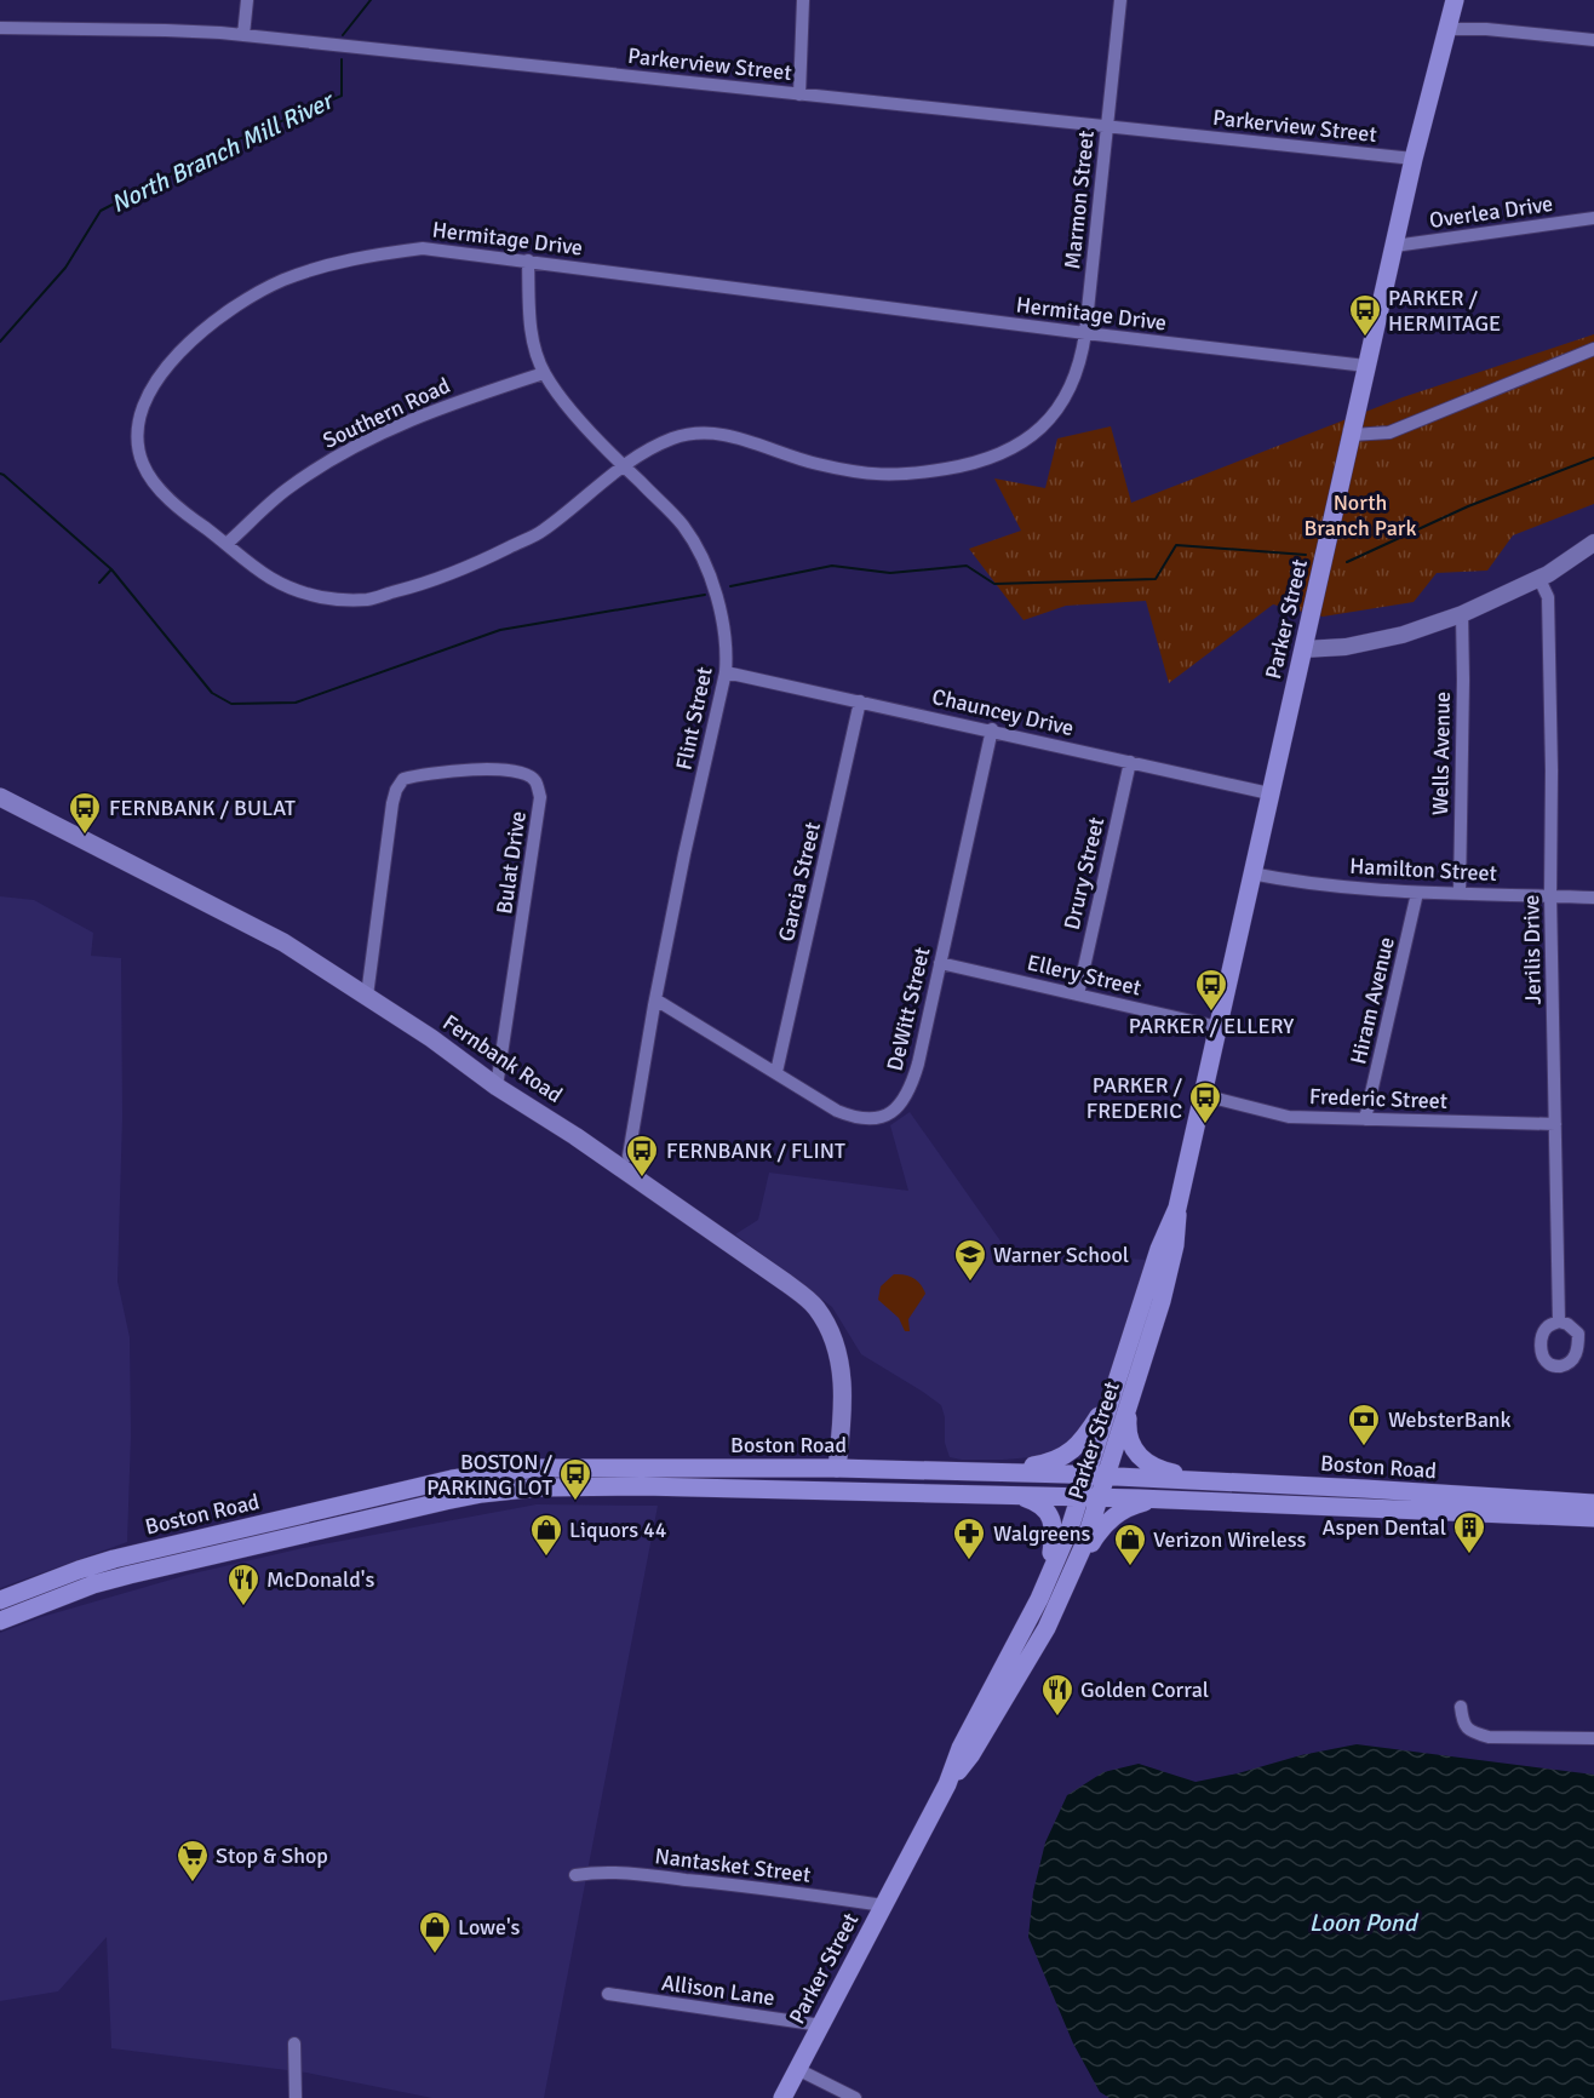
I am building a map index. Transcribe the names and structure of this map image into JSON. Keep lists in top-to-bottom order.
{
  "streets": {
    "main road": ["Parker Street", "Fernbank Road", "Boston Road"],
    "street": [
      "Parkerview Street",
      "Marmon Street",
      "Overlea Drive",
      "Hermitage Drive",
      "Southern Road",
      "Chauncey Drive",
      "Flint Street",
      "Wells Avenue",
      "Bulat Drive",
      "Hamilton Street",
      "Drury Street",
      "Garcia Street",
      "Jerilis Drive",
      "Ellery Street",
      "Hiram Avenue",
      "DeWitt Street",
      "Frederic Street",
      "Nantasket Street",
      "Allison Lane"
    ]
  },
  "crossings": [
    ["Parkerview Street", "Marmon Street"],
    ["Parkerview Street", "Parker Street"],
    ["Marmon Street", "Hermitage Drive"],
    ["Marmon Street", "Flint Street"],
    ["Overlea Drive", "Parker Street"],
    ["Hermitage Drive", "Southern Road"],
    ["Hermitage Drive", "Parker Street"],
    ["Hermitage Drive", "Flint Street"],
    ["Southern Road", "Flint Street"],
    ["Parker Street", "Chauncey Drive"],
    ["Parker Street", "Hamilton Street"],
    ["Parker Street", "Ellery Street"],
    ["Parker Street", "Frederic Street"],
    ["Parker Street", "Boston Road"],
    ["Parker Street", "Nantasket Street"],
    ["Parker Street", "Allison Lane"],
    ["Chauncey Drive", "Flint Street"],
    ["Chauncey Drive", "Drury Street"],
    ["Chauncey Drive", "Garcia Street"],
    ["Chauncey Drive", "DeWitt Street"],
    ["Flint Street", "DeWitt Street"],
    ["Wells Avenue", "Hamilton Street"],
    ["Bulat Drive", "Fernbank Road"],
    ["Hamilton Street", "Jerilis Drive"],
    ["Hamilton Street", "Hiram Avenue"],
    ["Drury Street", "Ellery Street"],
    ["Garcia Street", "DeWitt Street"],
    ["Jerilis Drive", "Frederic Street"],
    ["Ellery Street", "DeWitt Street"],
    ["Hiram Avenue", "Frederic Street"],
    ["Fernbank Road", "Boston Road"]
  ],
  "water": ["North Branch Mill River", "Loon Pond"],
  "parks": ["North Branch Park"],
  "places": {
    "bus stop": [
      "PARKER / HERMITAGE",
      "FERNBANK / BULAT",
      "PARKER / ELLERY",
      "PARKER / FREDERIC",
      "FERNBANK / FLINT",
      "BOSTON / PARKING LOT"
    ],
    "school or university": ["Warner School"],
    "bank": ["WebsterBank"],
    "building": ["Aspen Dental"],
    "shop": ["Liquors 44", "Verizon Wireless", "Lowe's"],
    "pharmacy": ["Walgreens"],
    "restaurant": ["McDonald's", "Golden Corral"],
    "supermarket": ["Stop & Shop"]
  }
}
